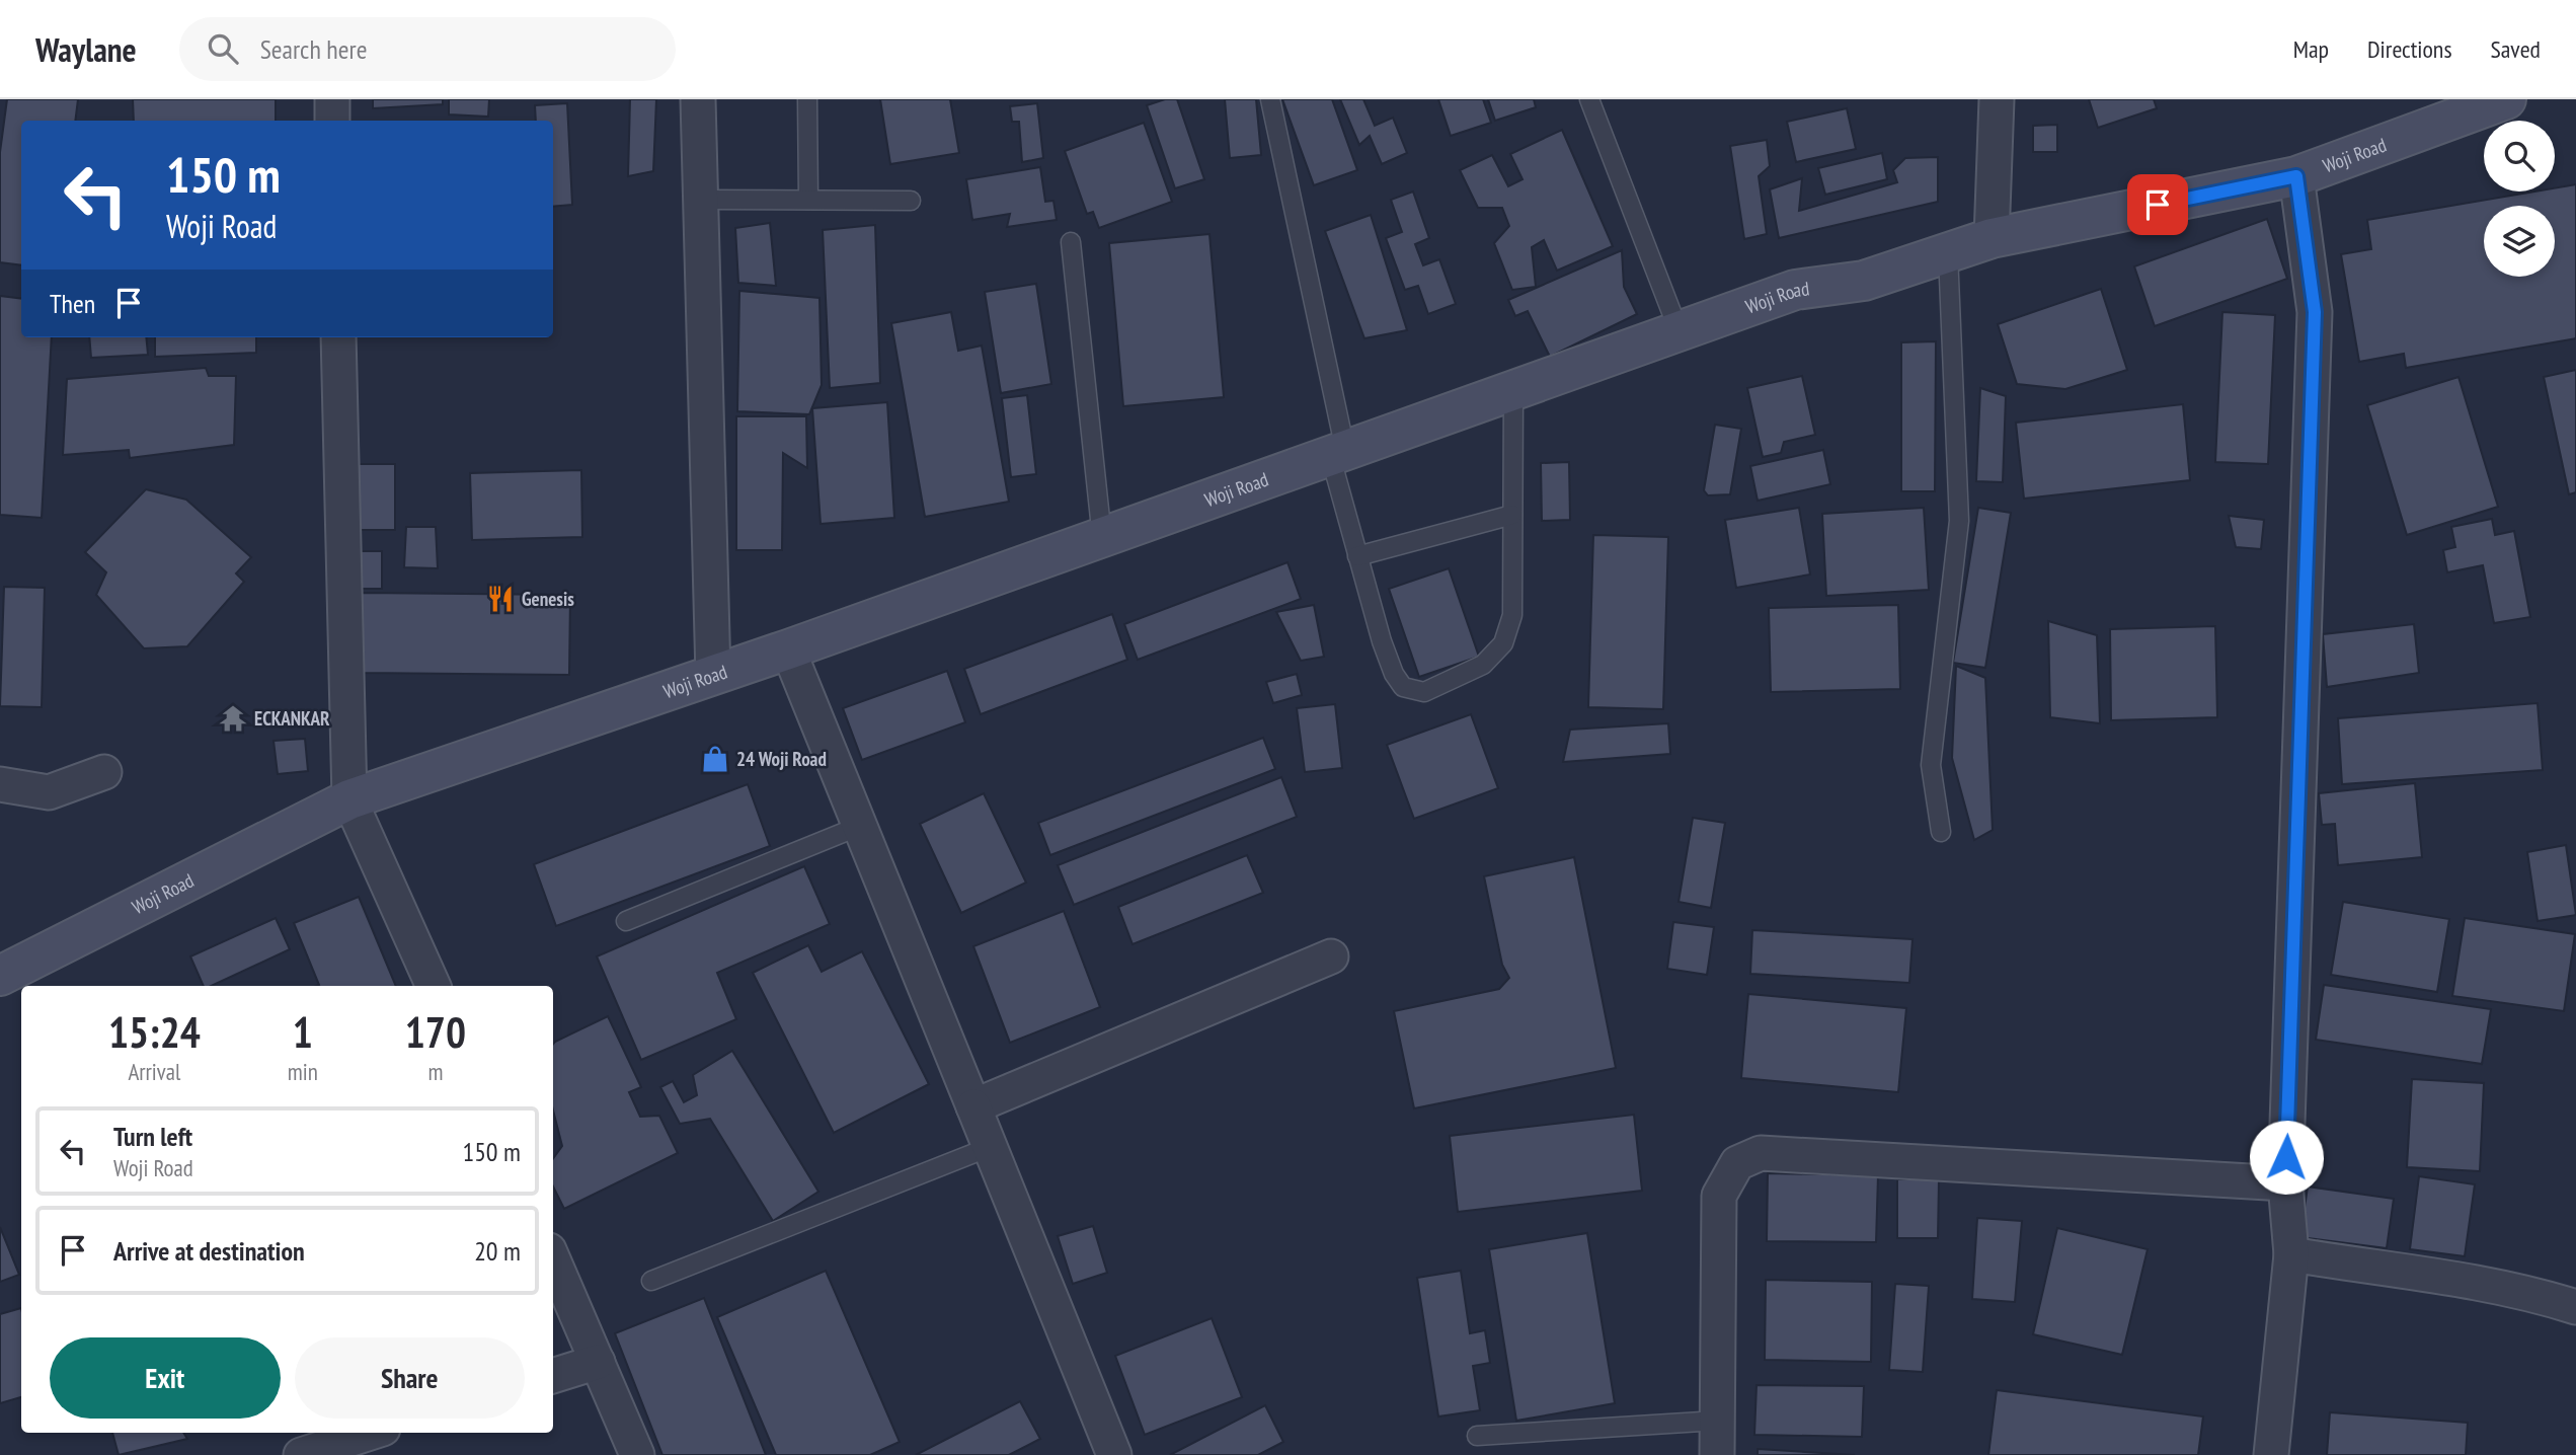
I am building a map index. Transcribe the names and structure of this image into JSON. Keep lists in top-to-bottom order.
{
  "streets": {
    "main road": ["Woji Road"]
  },
  "places": {
    "restaurant": ["Genesis"],
    "temple": ["ECKANKAR"],
    "shop": ["24 Woji Road"]
  },
  "page": {
    "header": "Waylane",
    "search": "Search here",
    "nav": ["Map", "Directions", "Saved"],
    "turn": ["150 m", "Woji Road"],
    "then": "Then",
    "eta": [
      "15:24",
      "Arrival",
      "1",
      "min",
      "170",
      "m"
    ],
    "list": [
      {
        "name": "Turn left",
        "note": "Woji Road",
        "value": "150 m"
      },
      {
        "name": "Arrive at destination",
        "value": "20 m"
      }
    ],
    "buttons": ["Exit", "Share"]
  }
}
